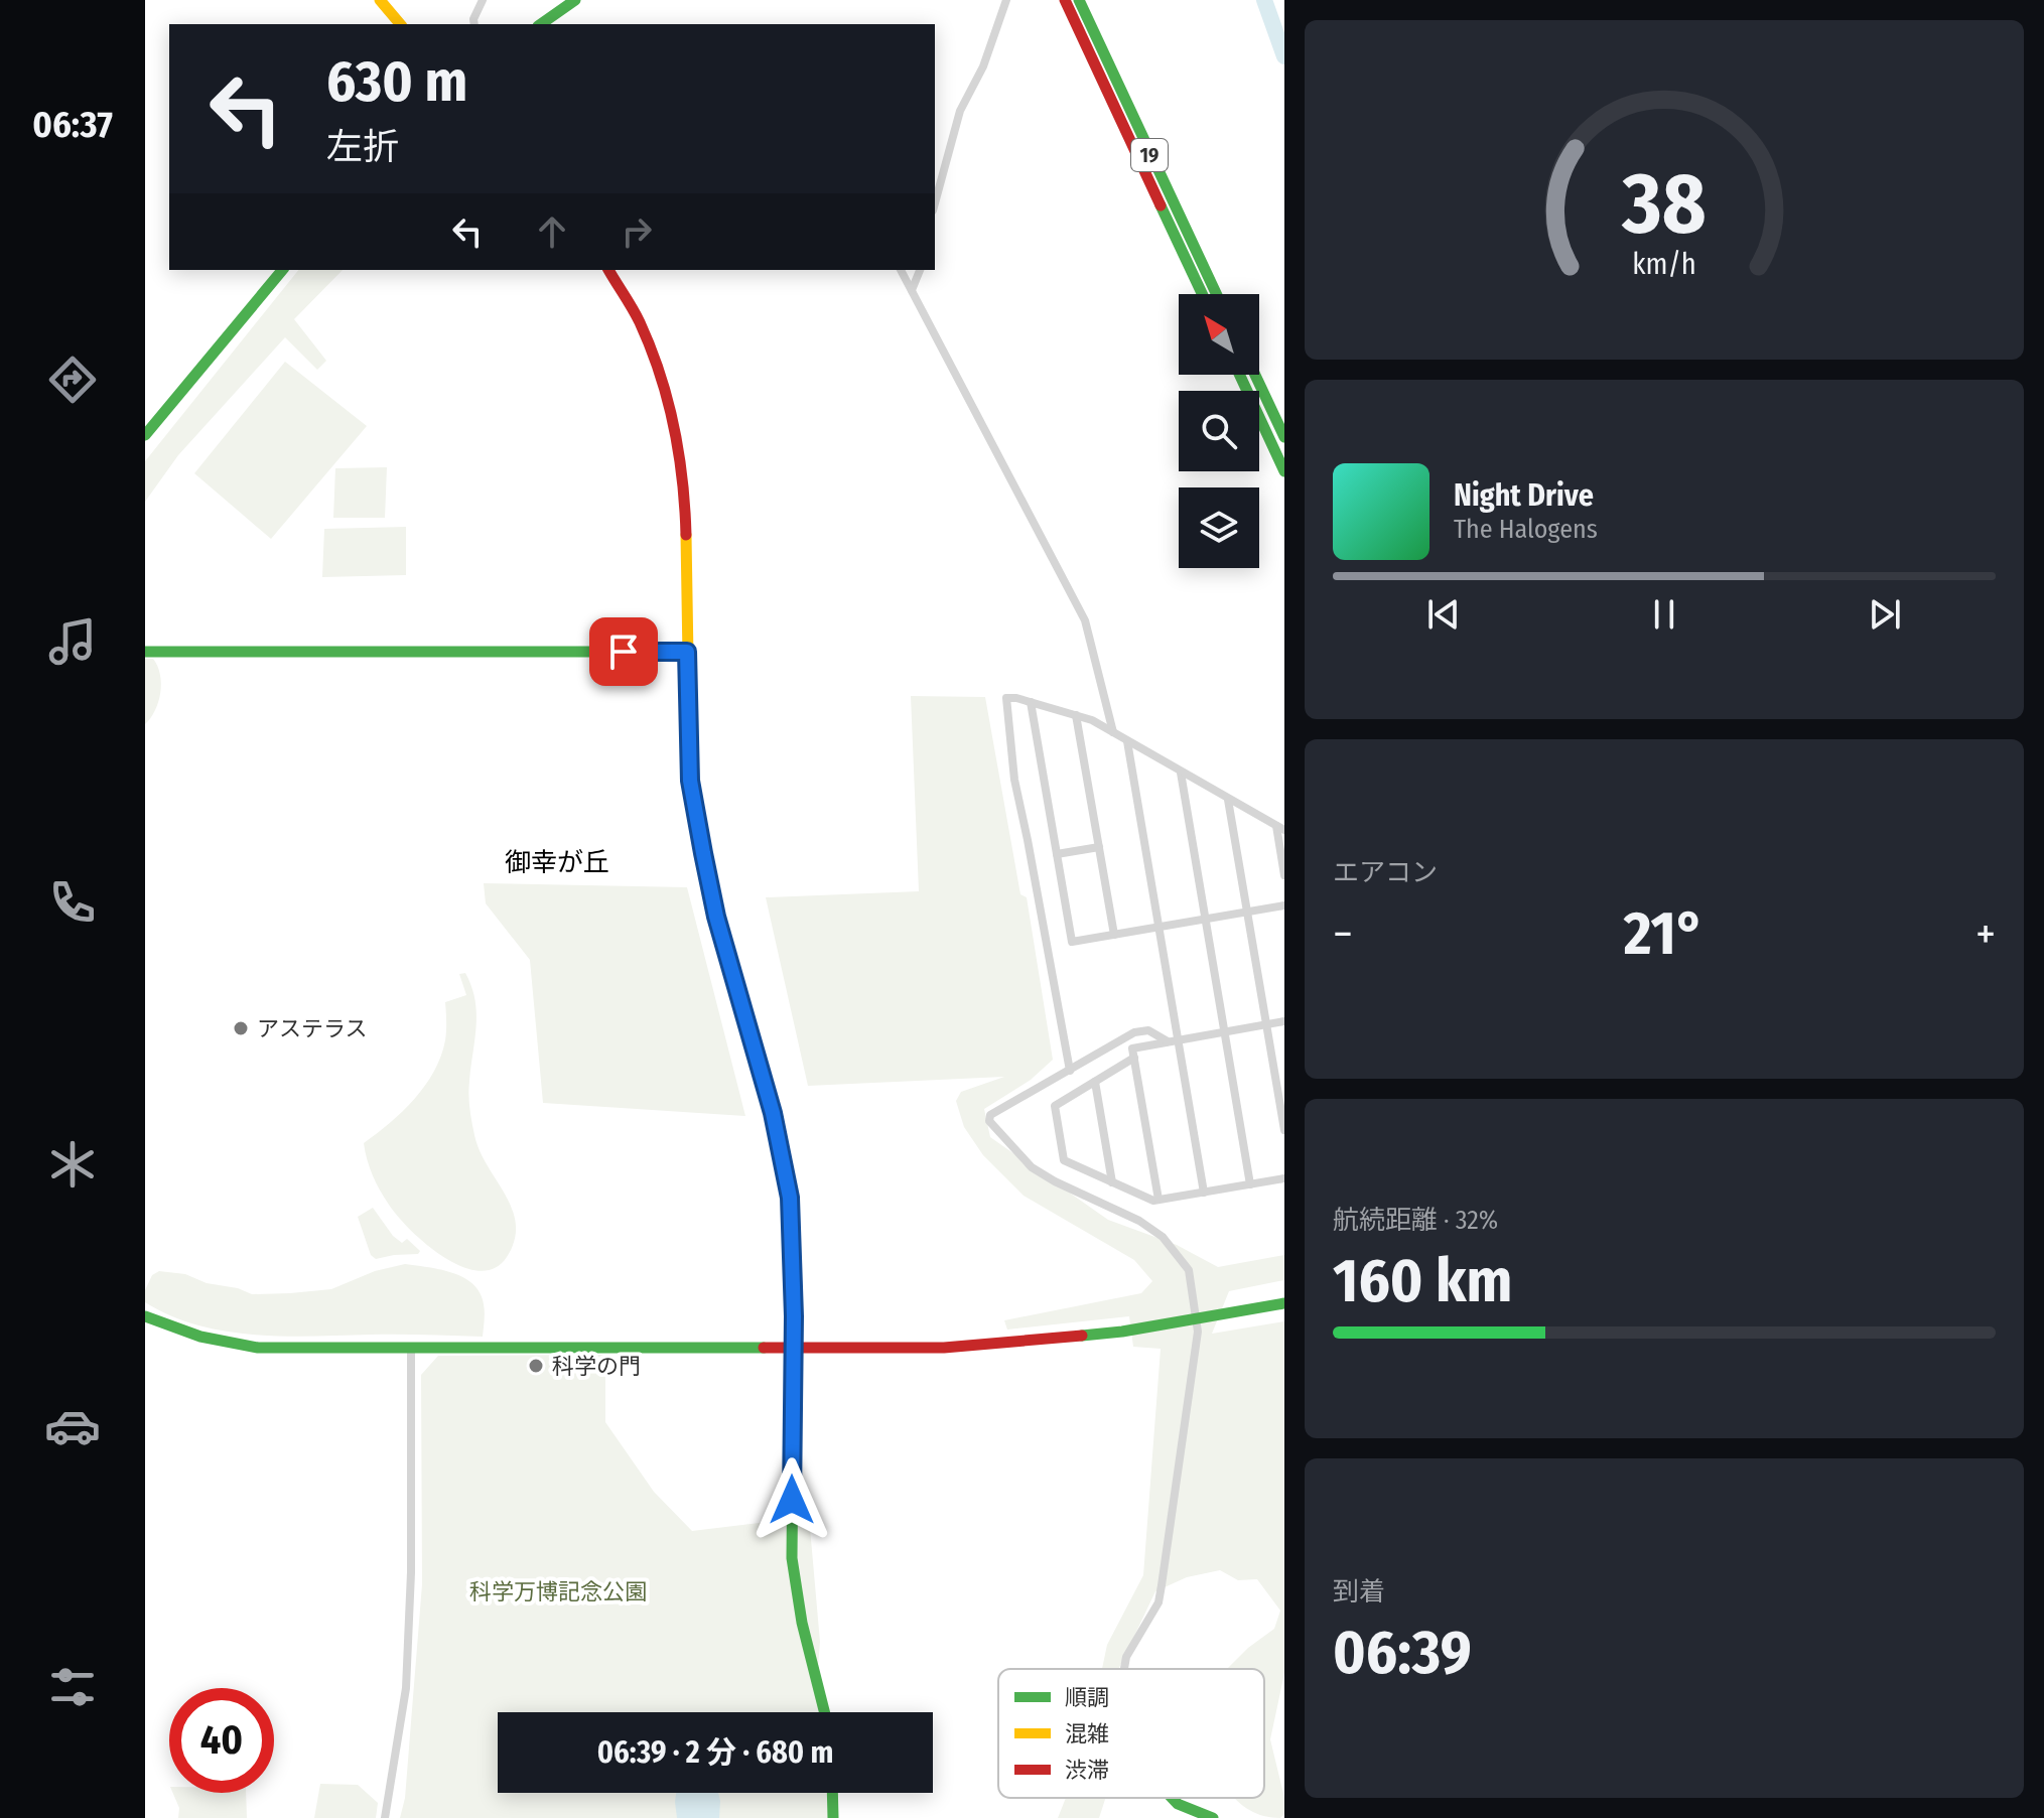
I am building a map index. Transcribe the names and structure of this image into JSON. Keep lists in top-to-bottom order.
{
  "streets": {
    "street": ["19"]
  },
  "districts": ["御幸が丘"],
  "parks": ["科学万博記念公園"],
  "places": ["アステラス", "科学の門"],
  "legend": ["順調", "混雑", "渋滞"],
  "north": "top left",
  "page": {
    "tabs": "06:37",
    "turn": ["630 m", "左折"],
    "song": ["Night Drive", "The Halogens"],
    "tile": [
      "エアコン",
      ["航続距離 · 32%", "160 km"],
      ["到着", "06:39"]
    ],
    "heat": ["−", "21°", "+"],
    "limit": "40",
    "trip": "06:39 · 2 分 · 680 m",
    "gauge": ["38", "km/h"]
  }
}
